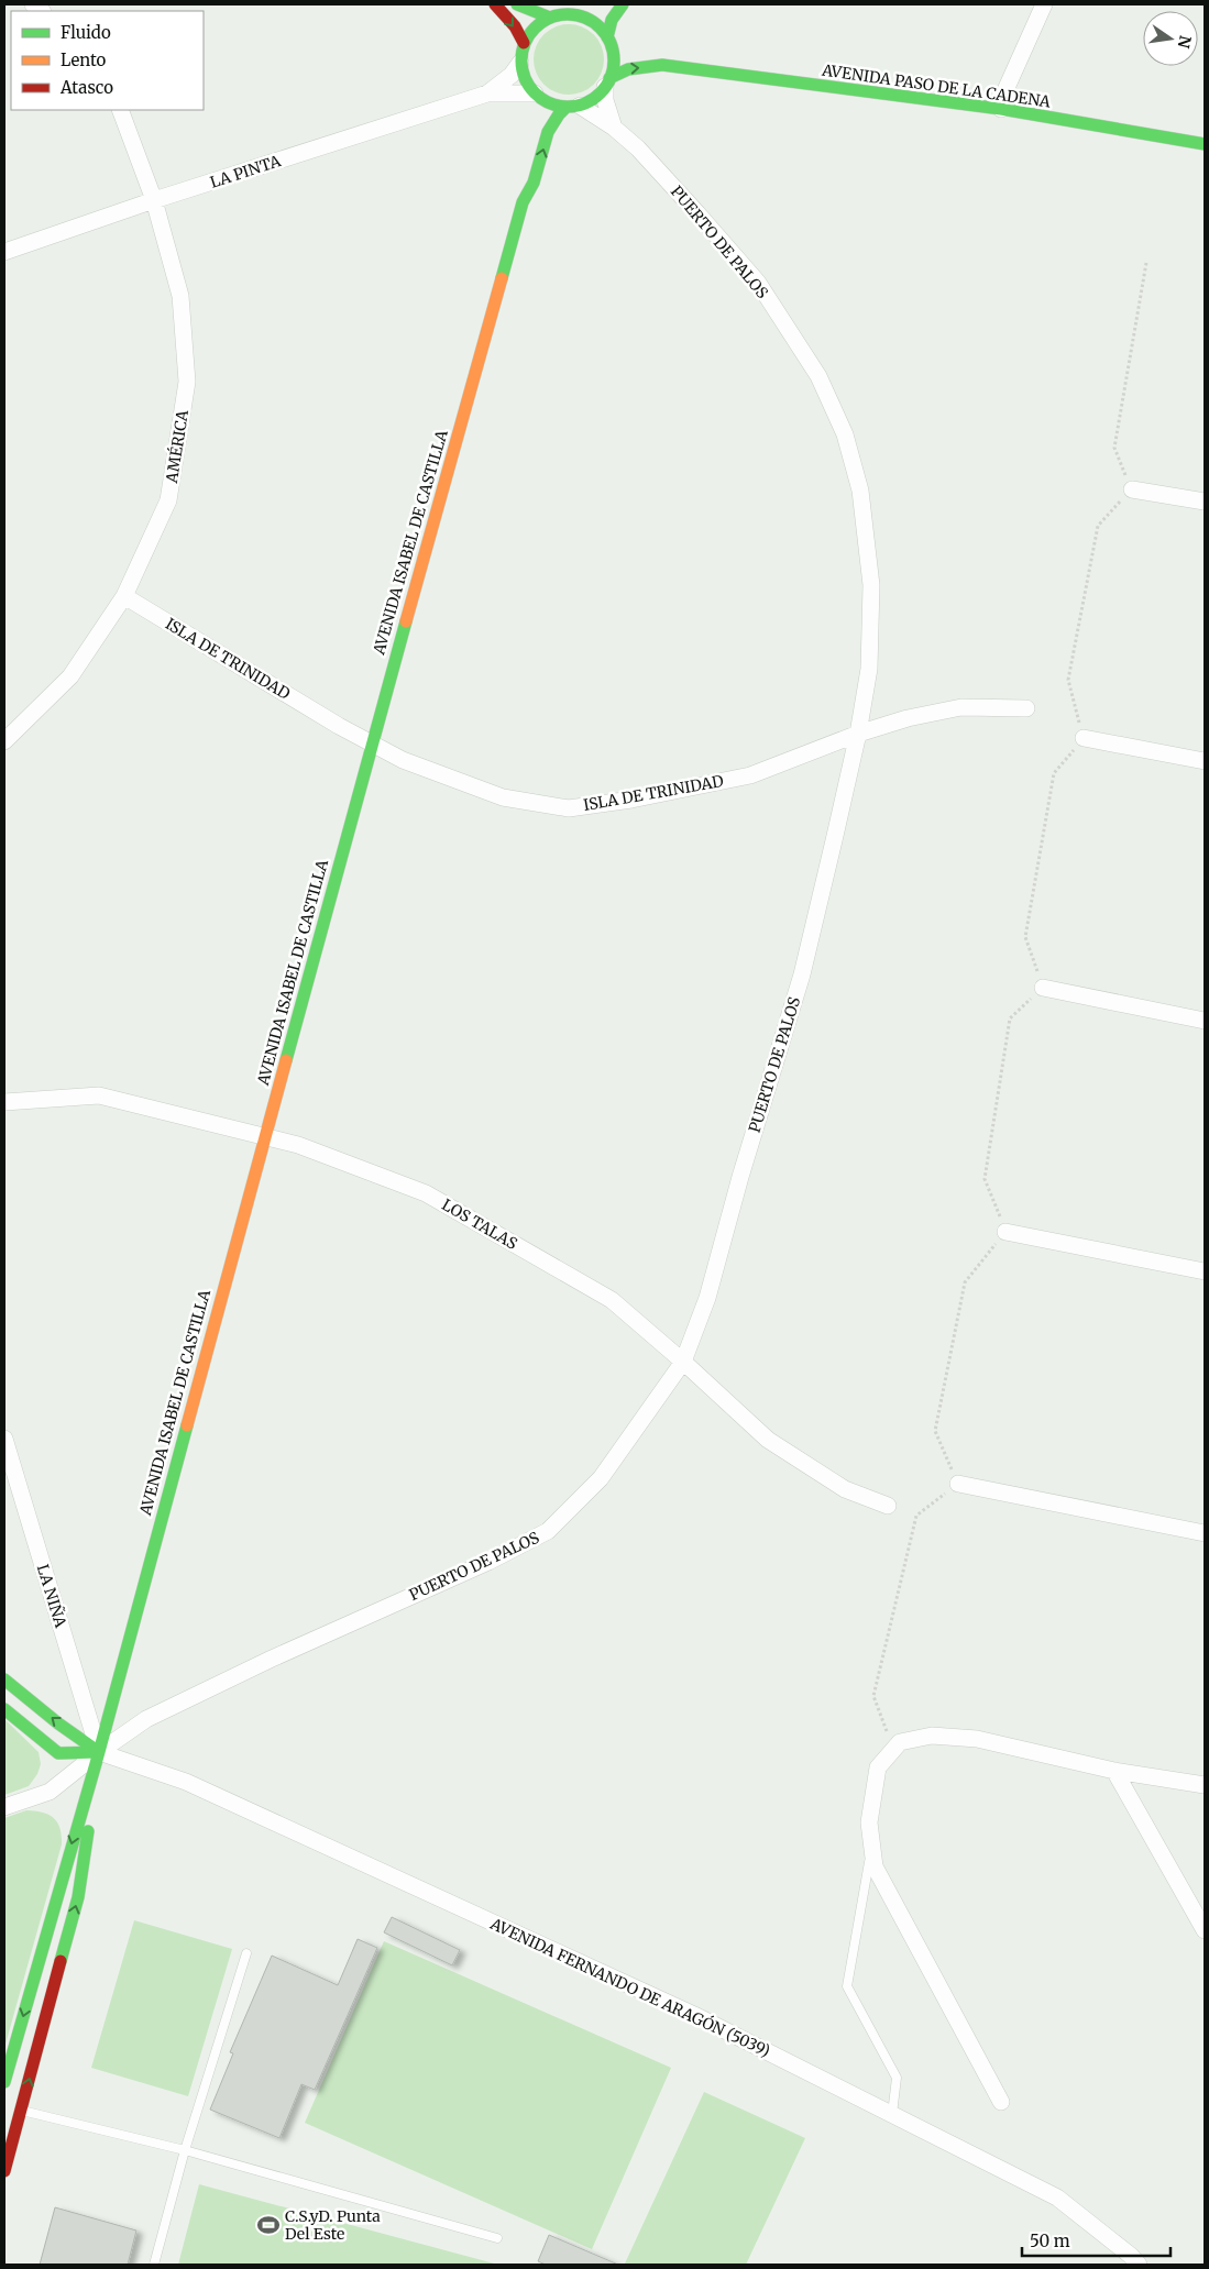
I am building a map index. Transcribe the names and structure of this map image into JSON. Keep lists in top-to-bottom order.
{
  "streets": {
    "street": [
      "AVENIDA PASO DE LA CADENA",
      "LA PINTA",
      "PUERTO DE PALOS",
      "AMÉRICA",
      "AVENIDA ISABEL DE CASTILLA",
      "ISLA DE TRINIDAD",
      "LOS TALAS",
      "LA NIÑA",
      "AVENIDA FERNANDO DE ARAGÓN (5039)"
    ]
  },
  "crossings": [
    ["AVENIDA PASO DE LA CADENA", "LA PINTA"],
    ["AVENIDA PASO DE LA CADENA", "PUERTO DE PALOS"],
    ["LA PINTA", "PUERTO DE PALOS"],
    ["LA PINTA", "AMÉRICA"],
    ["PUERTO DE PALOS", "AVENIDA ISABEL DE CASTILLA"],
    ["PUERTO DE PALOS", "ISLA DE TRINIDAD"],
    ["PUERTO DE PALOS", "LOS TALAS"],
    ["PUERTO DE PALOS", "LA NIÑA"],
    ["PUERTO DE PALOS", "AVENIDA FERNANDO DE ARAGÓN (5039)"],
    ["AMÉRICA", "ISLA DE TRINIDAD"],
    ["AVENIDA ISABEL DE CASTILLA", "ISLA DE TRINIDAD"],
    ["AVENIDA ISABEL DE CASTILLA", "LOS TALAS"],
    ["AVENIDA ISABEL DE CASTILLA", "LA NIÑA"],
    ["AVENIDA ISABEL DE CASTILLA", "AVENIDA FERNANDO DE ARAGÓN (5039)"],
    ["LA NIÑA", "AVENIDA FERNANDO DE ARAGÓN (5039)"]
  ],
  "places": {
    "sports": ["C.S.yD. Punta Del Este"]
  },
  "legend": ["Fluido", "Lento", "Atasco"],
  "scale_bar": "50 m",
  "north": "right"
}
